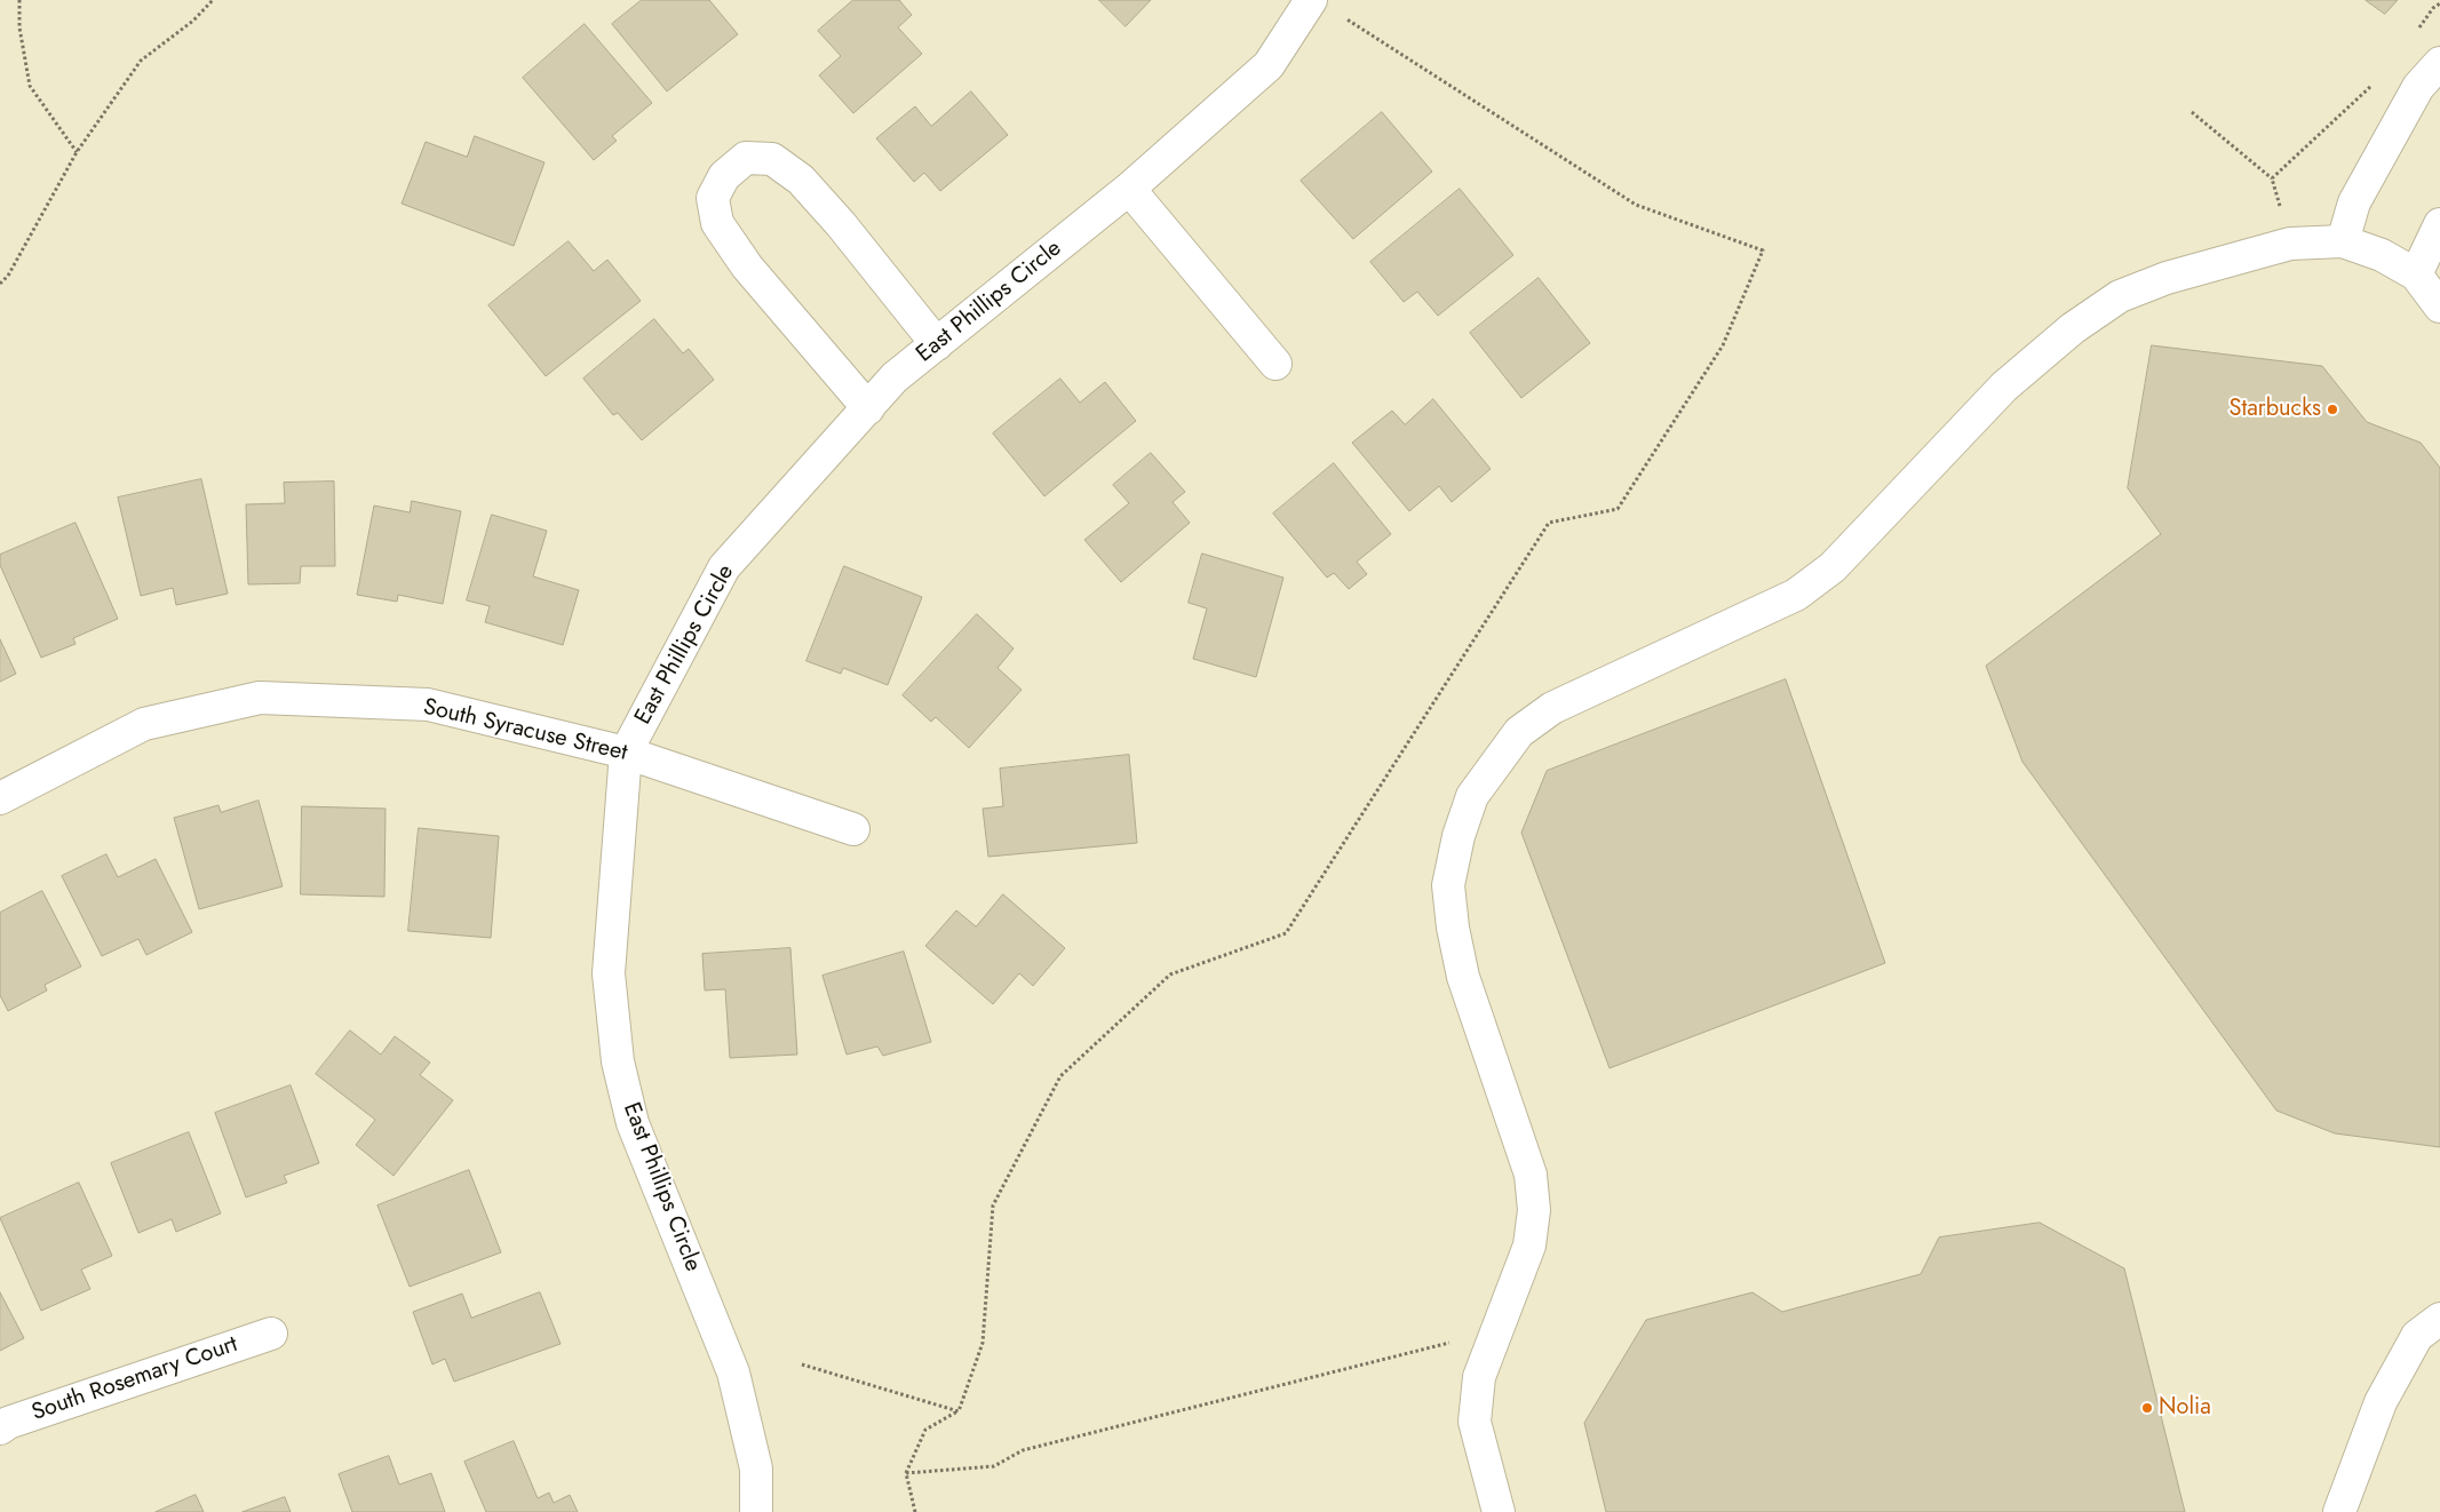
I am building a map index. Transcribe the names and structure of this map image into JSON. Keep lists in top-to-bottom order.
{
  "streets": {
    "street": ["East Phillips Circle", "South Syracuse Street", "South Rosemary Court"]
  },
  "crossings": [
    ["East Phillips Circle", "South Syracuse Street"]
  ],
  "places": ["Starbucks", "Nolia"]
}
